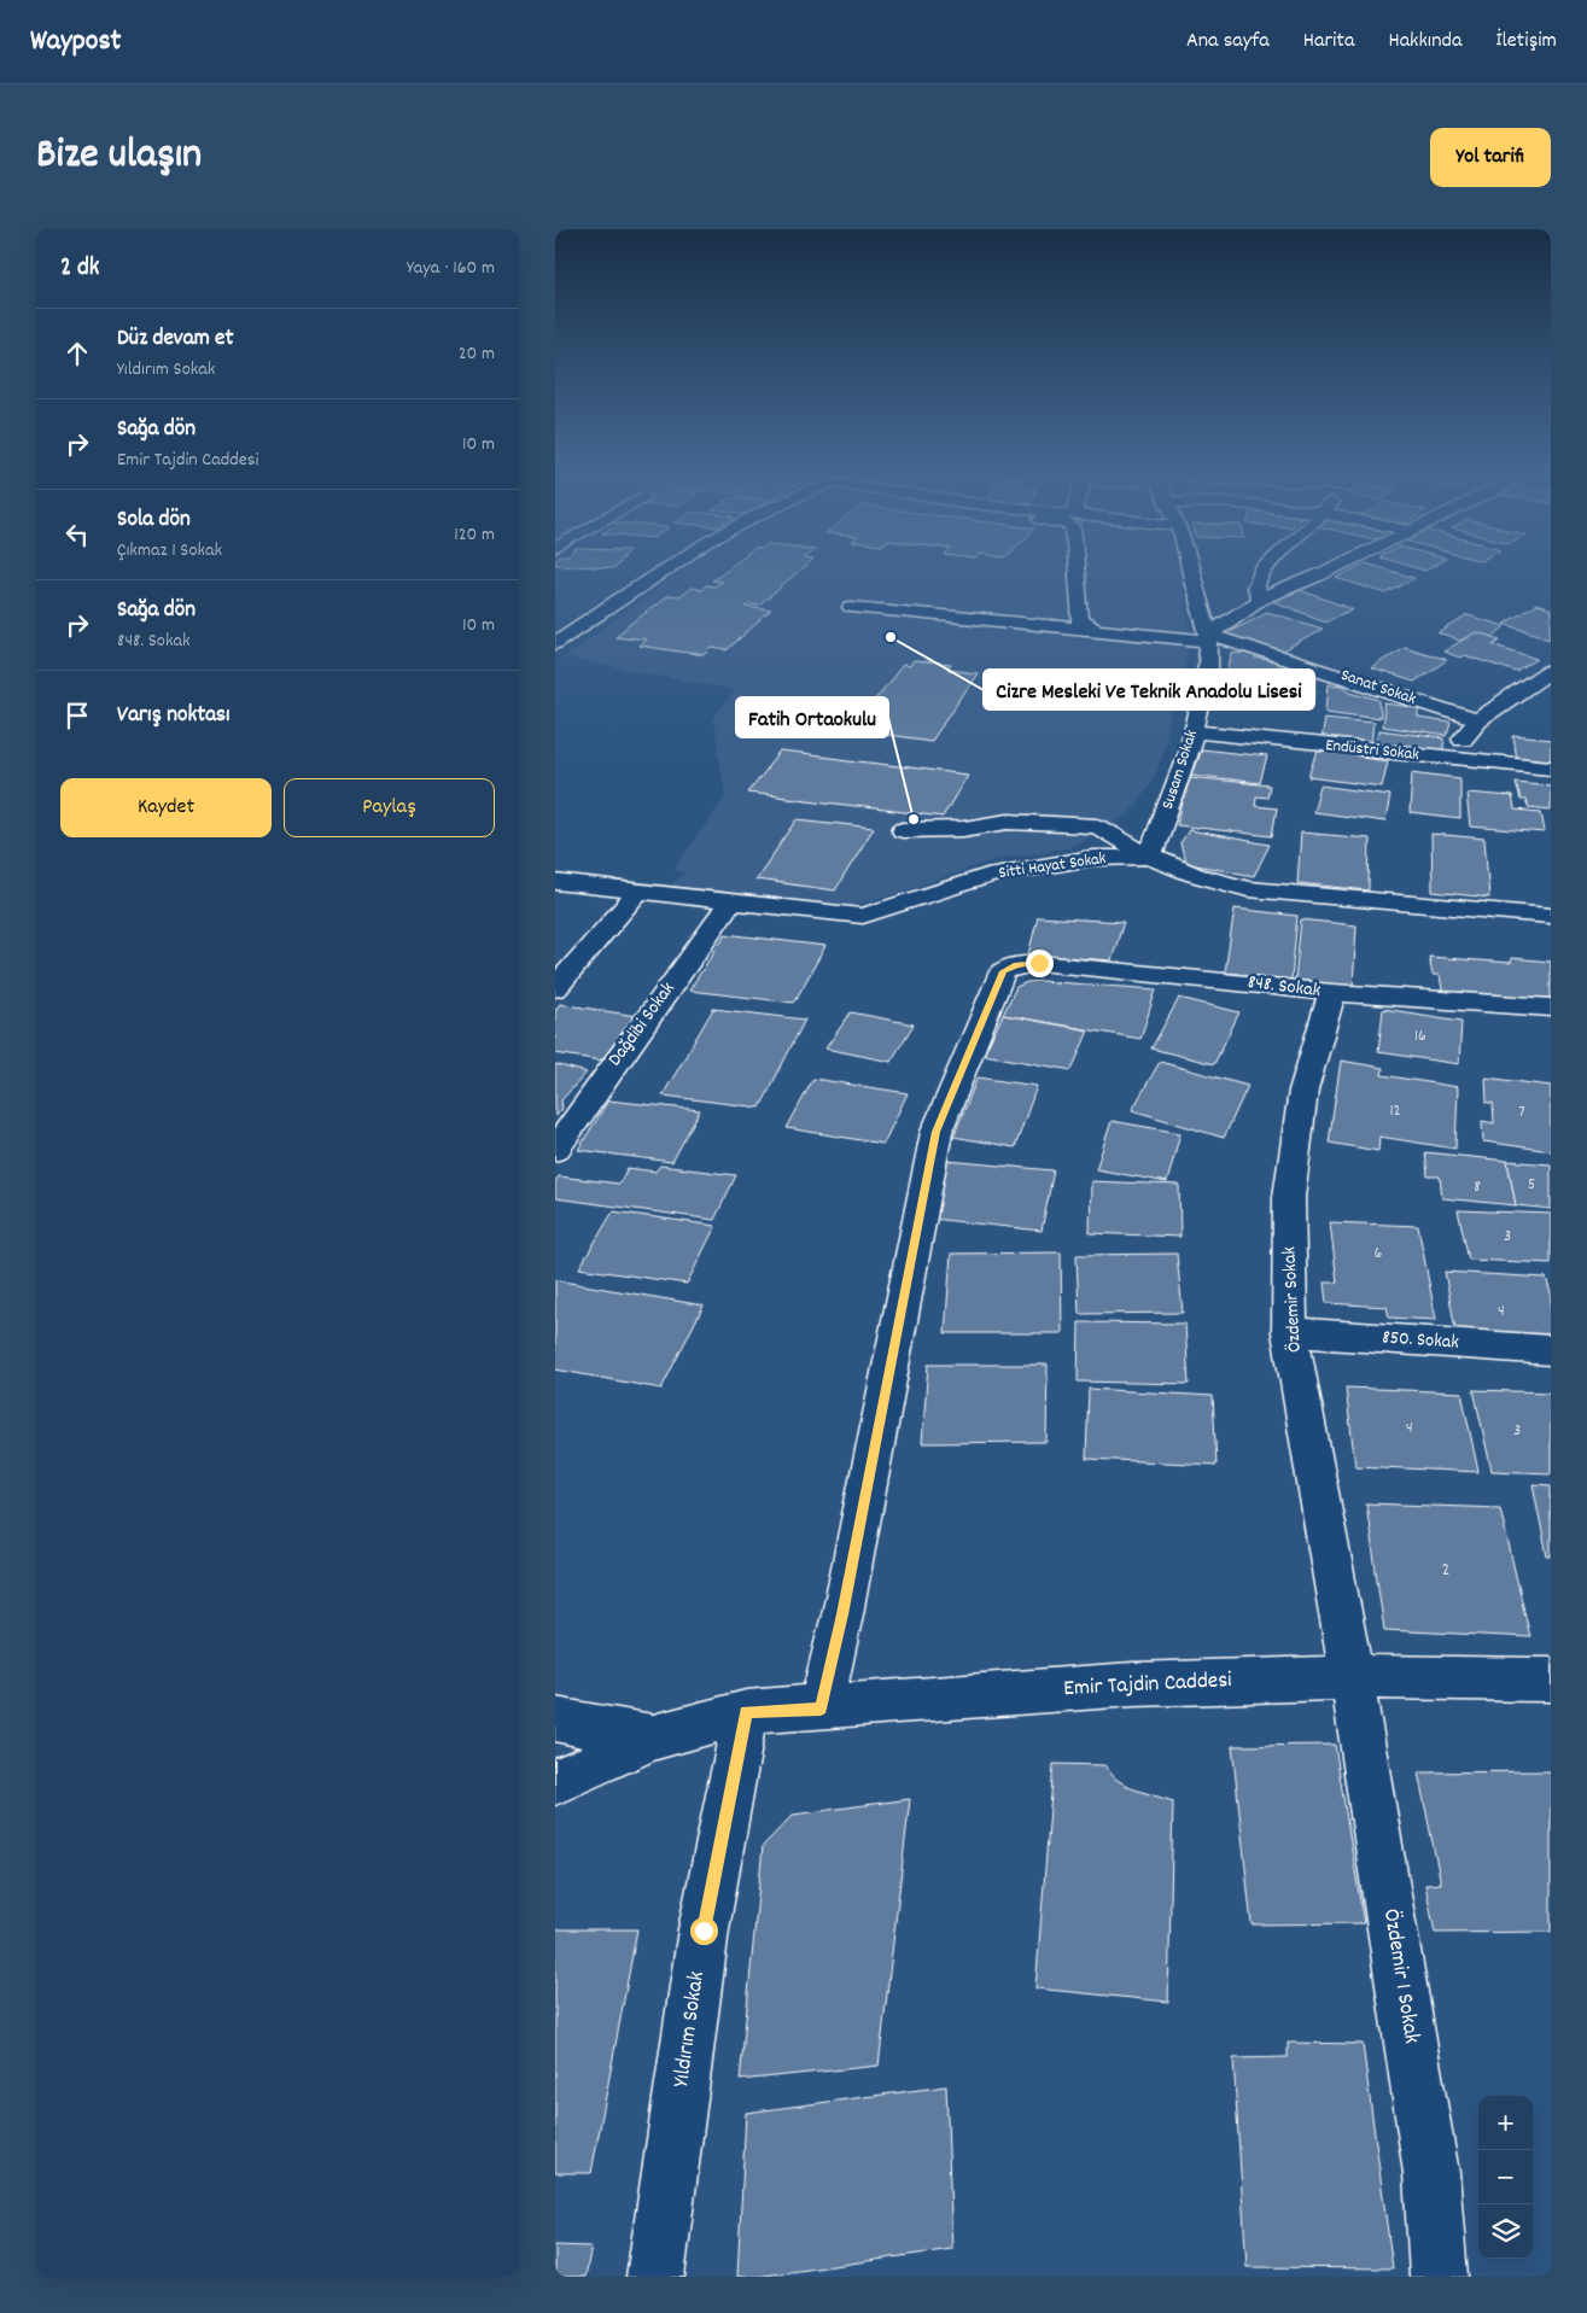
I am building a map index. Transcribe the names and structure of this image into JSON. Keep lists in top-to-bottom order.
{
  "streets": {
    "street": [
      "Sanat Sokak",
      "Endüstri Sokak",
      "Susam Sokak",
      "Sitti Hayat Sokak",
      "848. Sokak",
      "Dağdibi Sokak",
      "Özdemir Sokak",
      "850. Sokak",
      "Emir Tajdin Caddesi",
      "Özdemir 1 Sokak",
      "Yıldırım Sokak"
    ]
  },
  "crossings": [
    ["Sanat Sokak", "Susam Sokak"],
    ["Endüstri Sokak", "Susam Sokak"],
    ["Susam Sokak", "Sitti Hayat Sokak"],
    ["Sitti Hayat Sokak", "Dağdibi Sokak"],
    ["848. Sokak", "Özdemir Sokak"],
    ["848. Sokak", "Emir Tajdin Caddesi"],
    ["Özdemir Sokak", "850. Sokak"],
    ["Özdemir Sokak", "Emir Tajdin Caddesi"],
    ["Özdemir Sokak", "Özdemir 1 Sokak"],
    ["Emir Tajdin Caddesi", "Özdemir 1 Sokak"],
    ["Emir Tajdin Caddesi", "Yıldırım Sokak"]
  ],
  "places": ["Cizre Mesleki Ve Teknik Anadolu Lisesi", "Fatih Ortaokulu"],
  "house_numbers": [
    "16",
    "12",
    "7",
    "5",
    "8",
    "3",
    "6",
    "4",
    "4",
    "3",
    "2"
  ],
  "page": {
    "header": "Waypost",
    "nav": [
      "Ana sayfa",
      "Harita",
      "Hakkında",
      "İletişim"
    ],
    "title": "Bize ulaşın",
    "buttons": [
      "Yol tarifi",
      ["Kaydet", "Paylaş"]
    ],
    "heading": ["2 dk", "Yaya · 160 m"],
    "list": [
      ["Düz devam et", "Yıldırım Sokak", "20 m"],
      ["Sağa dön", "Emir Tajdin Caddesi", "10 m"],
      ["Sola dön", "Çıkmaz 1 Sokak", "120 m"],
      ["Sağa dön", "848. Sokak", "10 m"],
      "Varış noktası"
    ],
    "map_buttons": ["+", "−"]
  }
}
